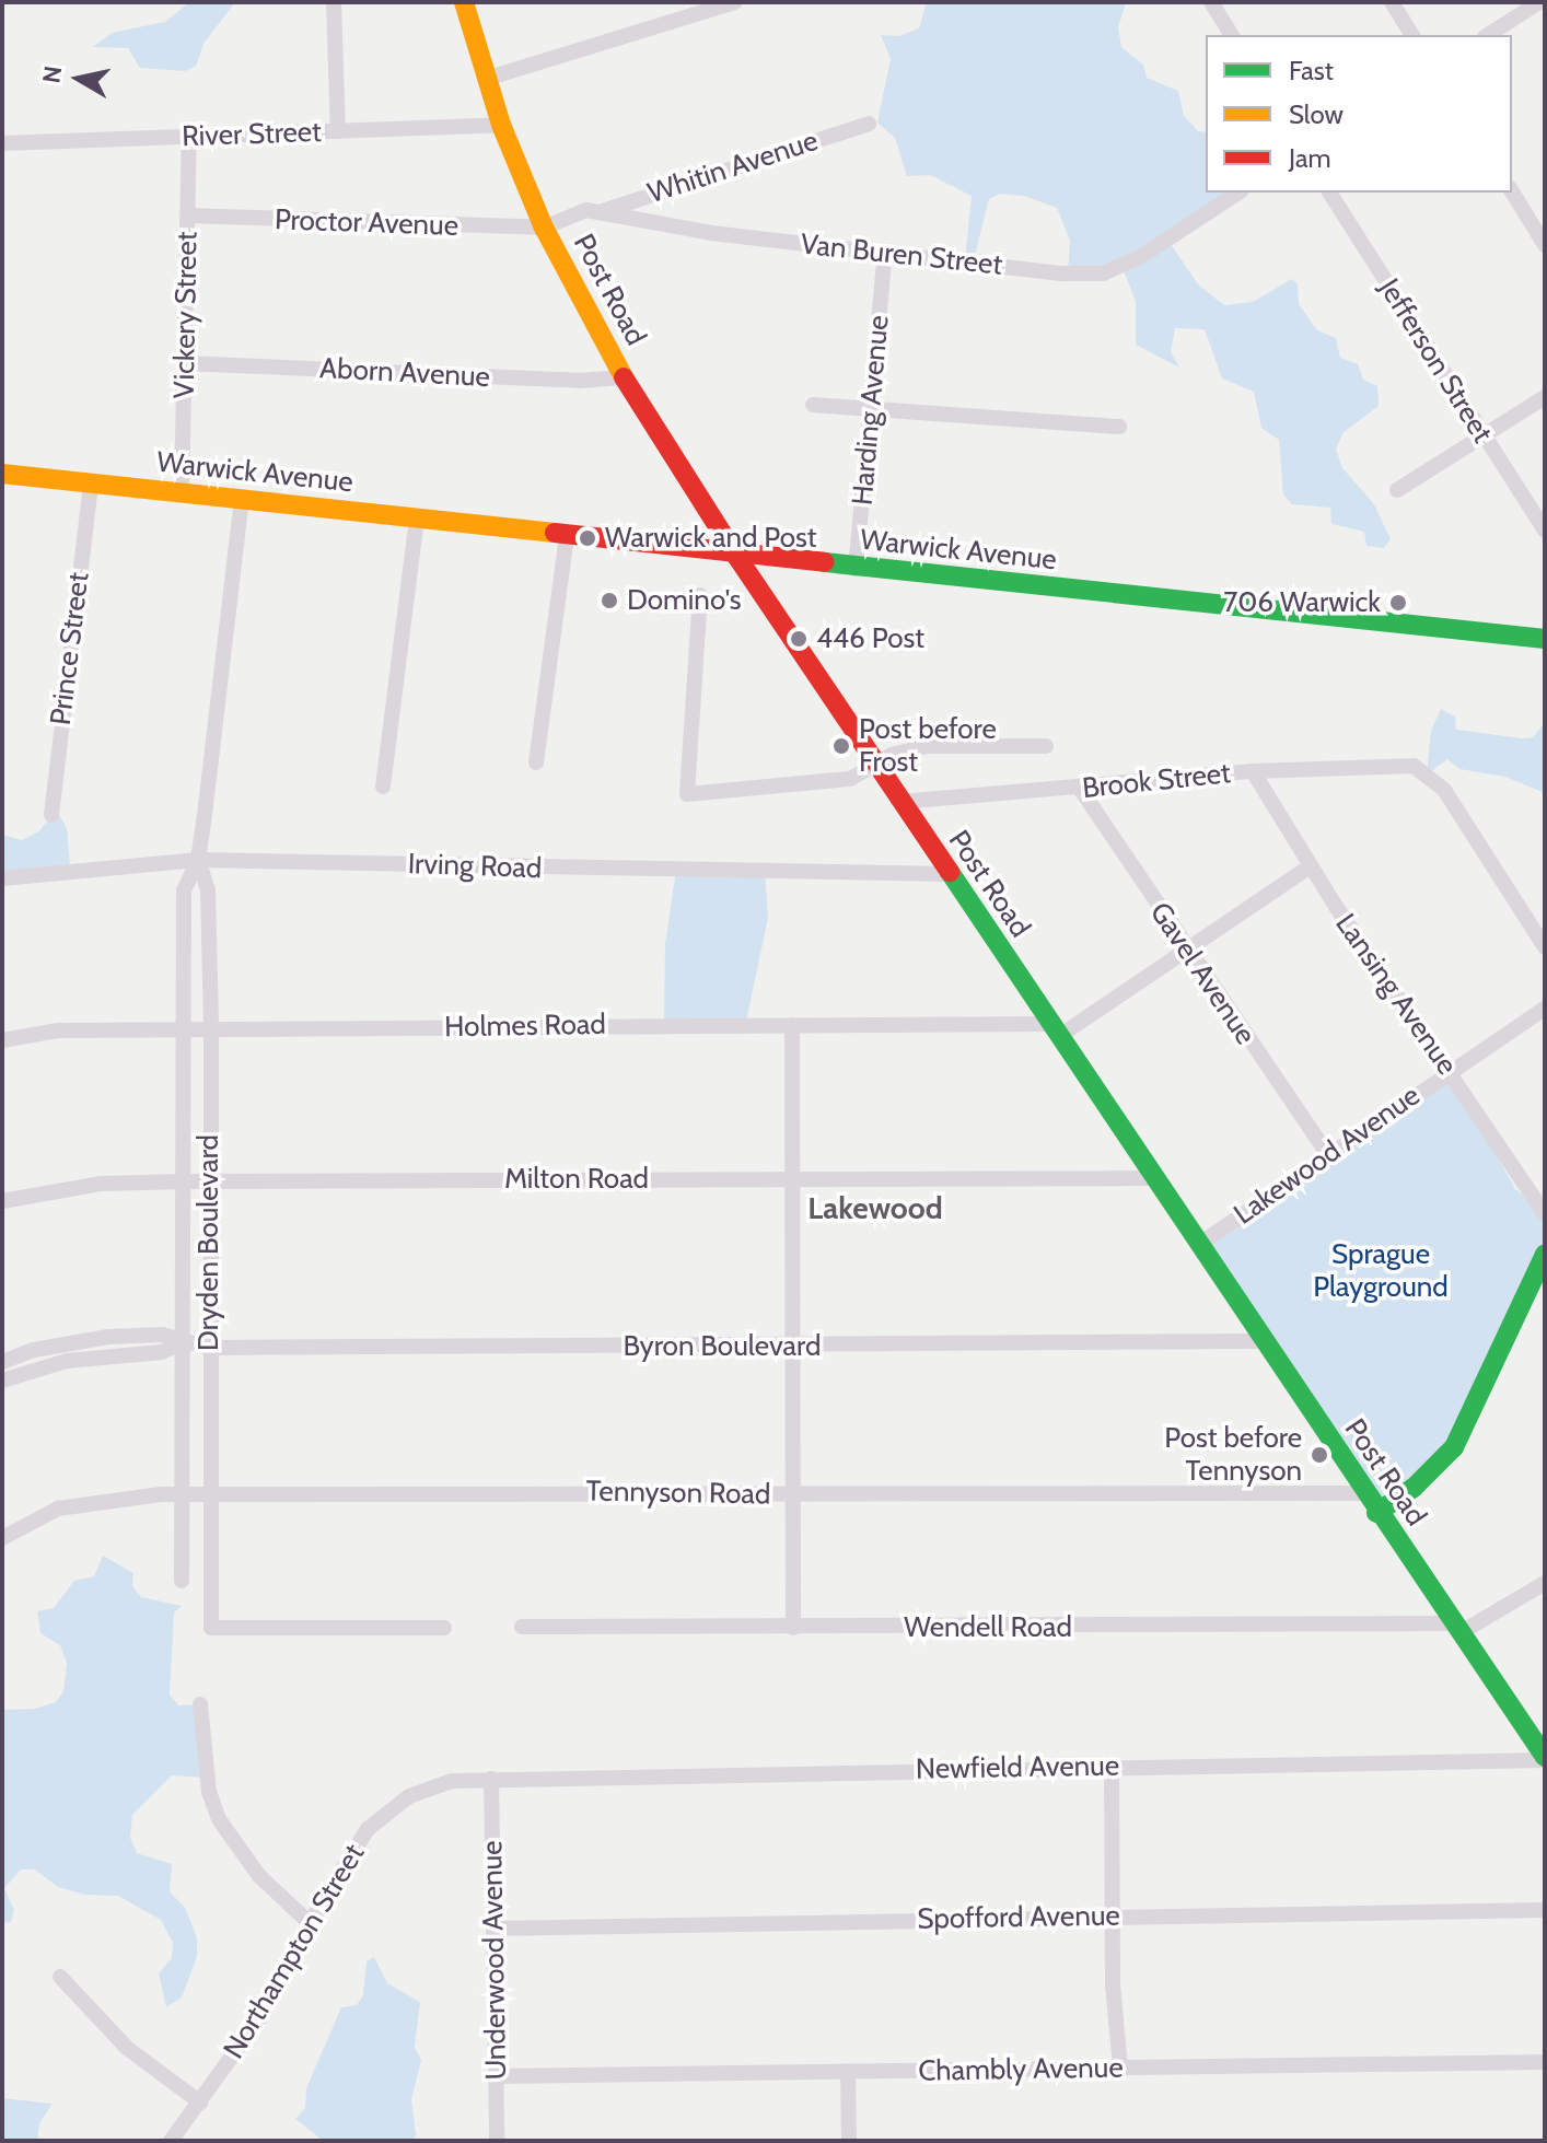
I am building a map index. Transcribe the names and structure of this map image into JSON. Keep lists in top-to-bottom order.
{
  "streets": {
    "main road": ["Post Road", "Warwick Avenue"],
    "street": [
      "River Street",
      "Whitin Avenue",
      "Proctor Avenue",
      "Van Buren Street",
      "Vickery Street",
      "Jefferson Street",
      "Aborn Avenue",
      "Harding Avenue",
      "Prince Street",
      "Brook Street",
      "Irving Road",
      "Gavel Avenue",
      "Lansing Avenue",
      "Holmes Road",
      "Lakewood Avenue",
      "Milton Road",
      "Dryden Boulevard",
      "Byron Boulevard",
      "Tennyson Road",
      "Wendell Road",
      "Newfield Avenue",
      "Spofford Avenue",
      "Northampton Street",
      "Underwood Avenue",
      "Chambly Avenue"
    ]
  },
  "crossings": [
    ["River Street", "Post Road"],
    ["River Street", "Vickery Street"],
    ["Whitin Avenue", "Van Buren Street"],
    ["Proctor Avenue", "Van Buren Street"],
    ["Proctor Avenue", "Post Road"],
    ["Proctor Avenue", "Vickery Street"],
    ["Van Buren Street", "Post Road"],
    ["Van Buren Street", "Harding Avenue"],
    ["Post Road", "Aborn Avenue"],
    ["Post Road", "Warwick Avenue"],
    ["Post Road", "Brook Street"],
    ["Post Road", "Irving Road"],
    ["Post Road", "Holmes Road"],
    ["Post Road", "Lakewood Avenue"],
    ["Post Road", "Milton Road"],
    ["Post Road", "Byron Boulevard"],
    ["Post Road", "Tennyson Road"],
    ["Post Road", "Wendell Road"],
    ["Post Road", "Newfield Avenue"],
    ["Vickery Street", "Aborn Avenue"],
    ["Vickery Street", "Warwick Avenue"],
    ["Harding Avenue", "Warwick Avenue"],
    ["Warwick Avenue", "Prince Street"],
    ["Warwick Avenue", "Dryden Boulevard"],
    ["Brook Street", "Gavel Avenue"],
    ["Brook Street", "Lansing Avenue"],
    ["Irving Road", "Dryden Boulevard"],
    ["Gavel Avenue", "Lakewood Avenue"],
    ["Lansing Avenue", "Lakewood Avenue"],
    ["Holmes Road", "Dryden Boulevard"],
    ["Milton Road", "Dryden Boulevard"],
    ["Dryden Boulevard", "Byron Boulevard"],
    ["Dryden Boulevard", "Tennyson Road"],
    ["Newfield Avenue", "Northampton Street"],
    ["Newfield Avenue", "Underwood Avenue"],
    ["Spofford Avenue", "Underwood Avenue"],
    ["Northampton Street", "Underwood Avenue"],
    ["Underwood Avenue", "Chambly Avenue"]
  ],
  "districts": ["Lakewood"],
  "parks": ["Sprague Playground"],
  "places": [
    "Warwick and Post",
    "Domino's",
    "706 Warwick",
    "446 Post",
    "Post before Frost",
    "Post before Tennyson"
  ],
  "legend": ["Fast", "Slow", "Jam"],
  "north": "left"
}
